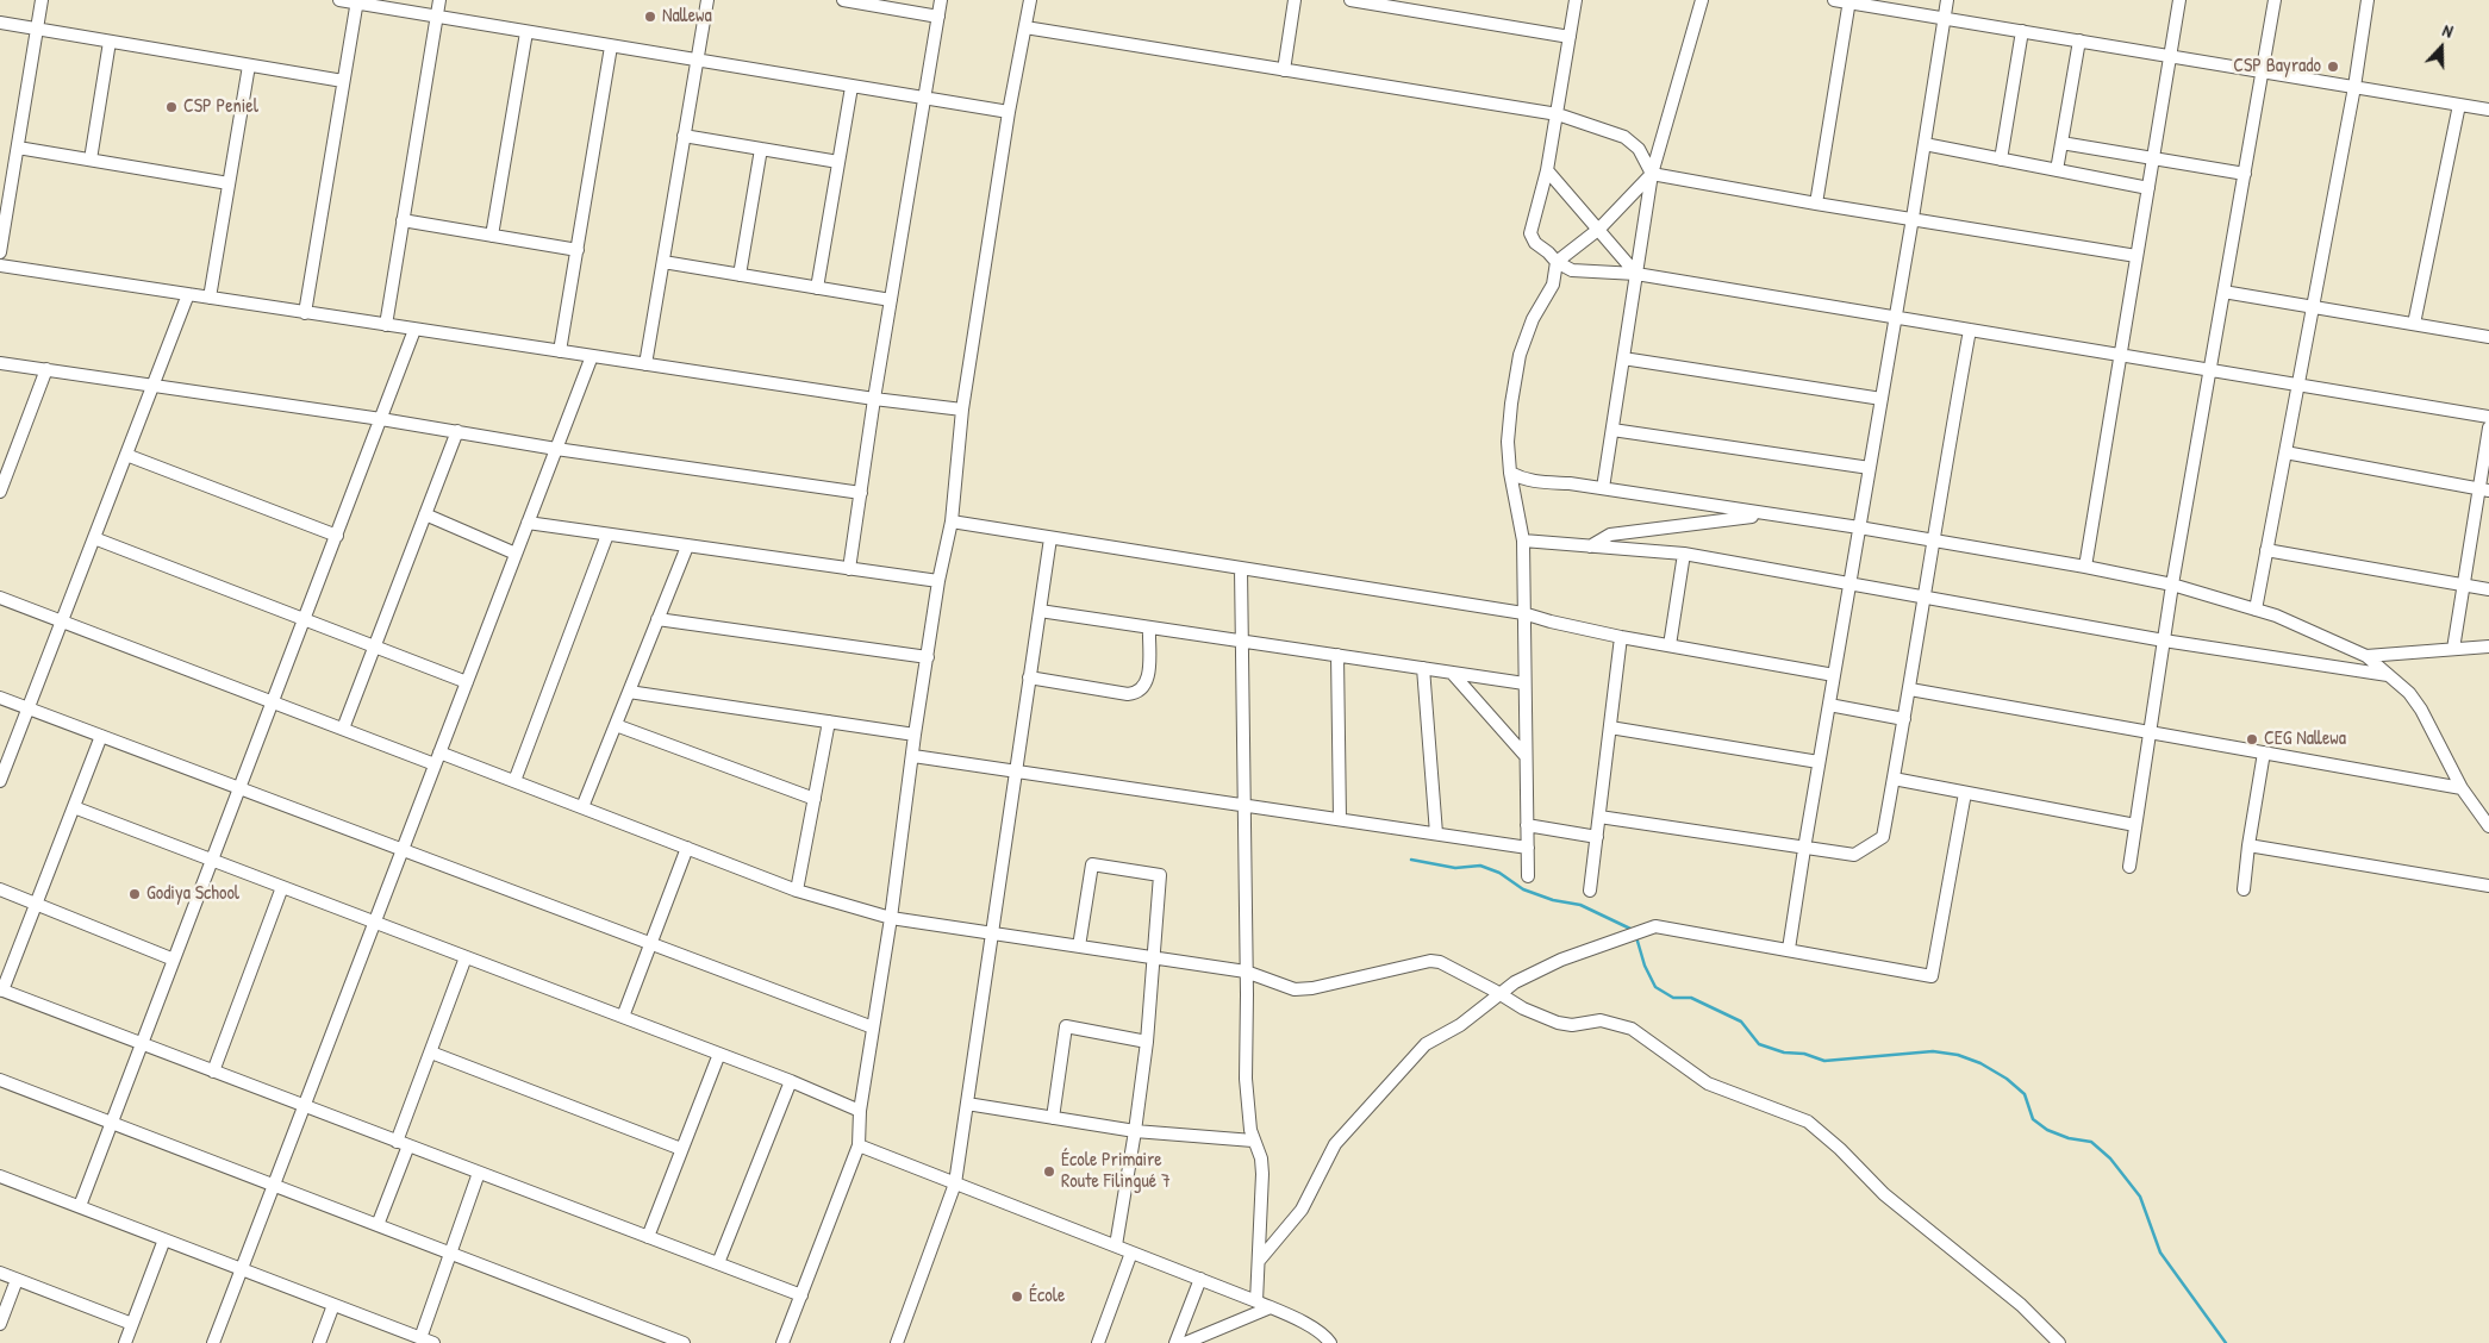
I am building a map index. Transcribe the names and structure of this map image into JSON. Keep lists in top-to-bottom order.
{
  "places": [
    "Nallewa",
    "CSP Bayrado",
    "CSP Peniel",
    "CEG Nallewa",
    "Godiya School",
    "École Primaire Route Filingué 7",
    "École"
  ],
  "north": "top"
}
